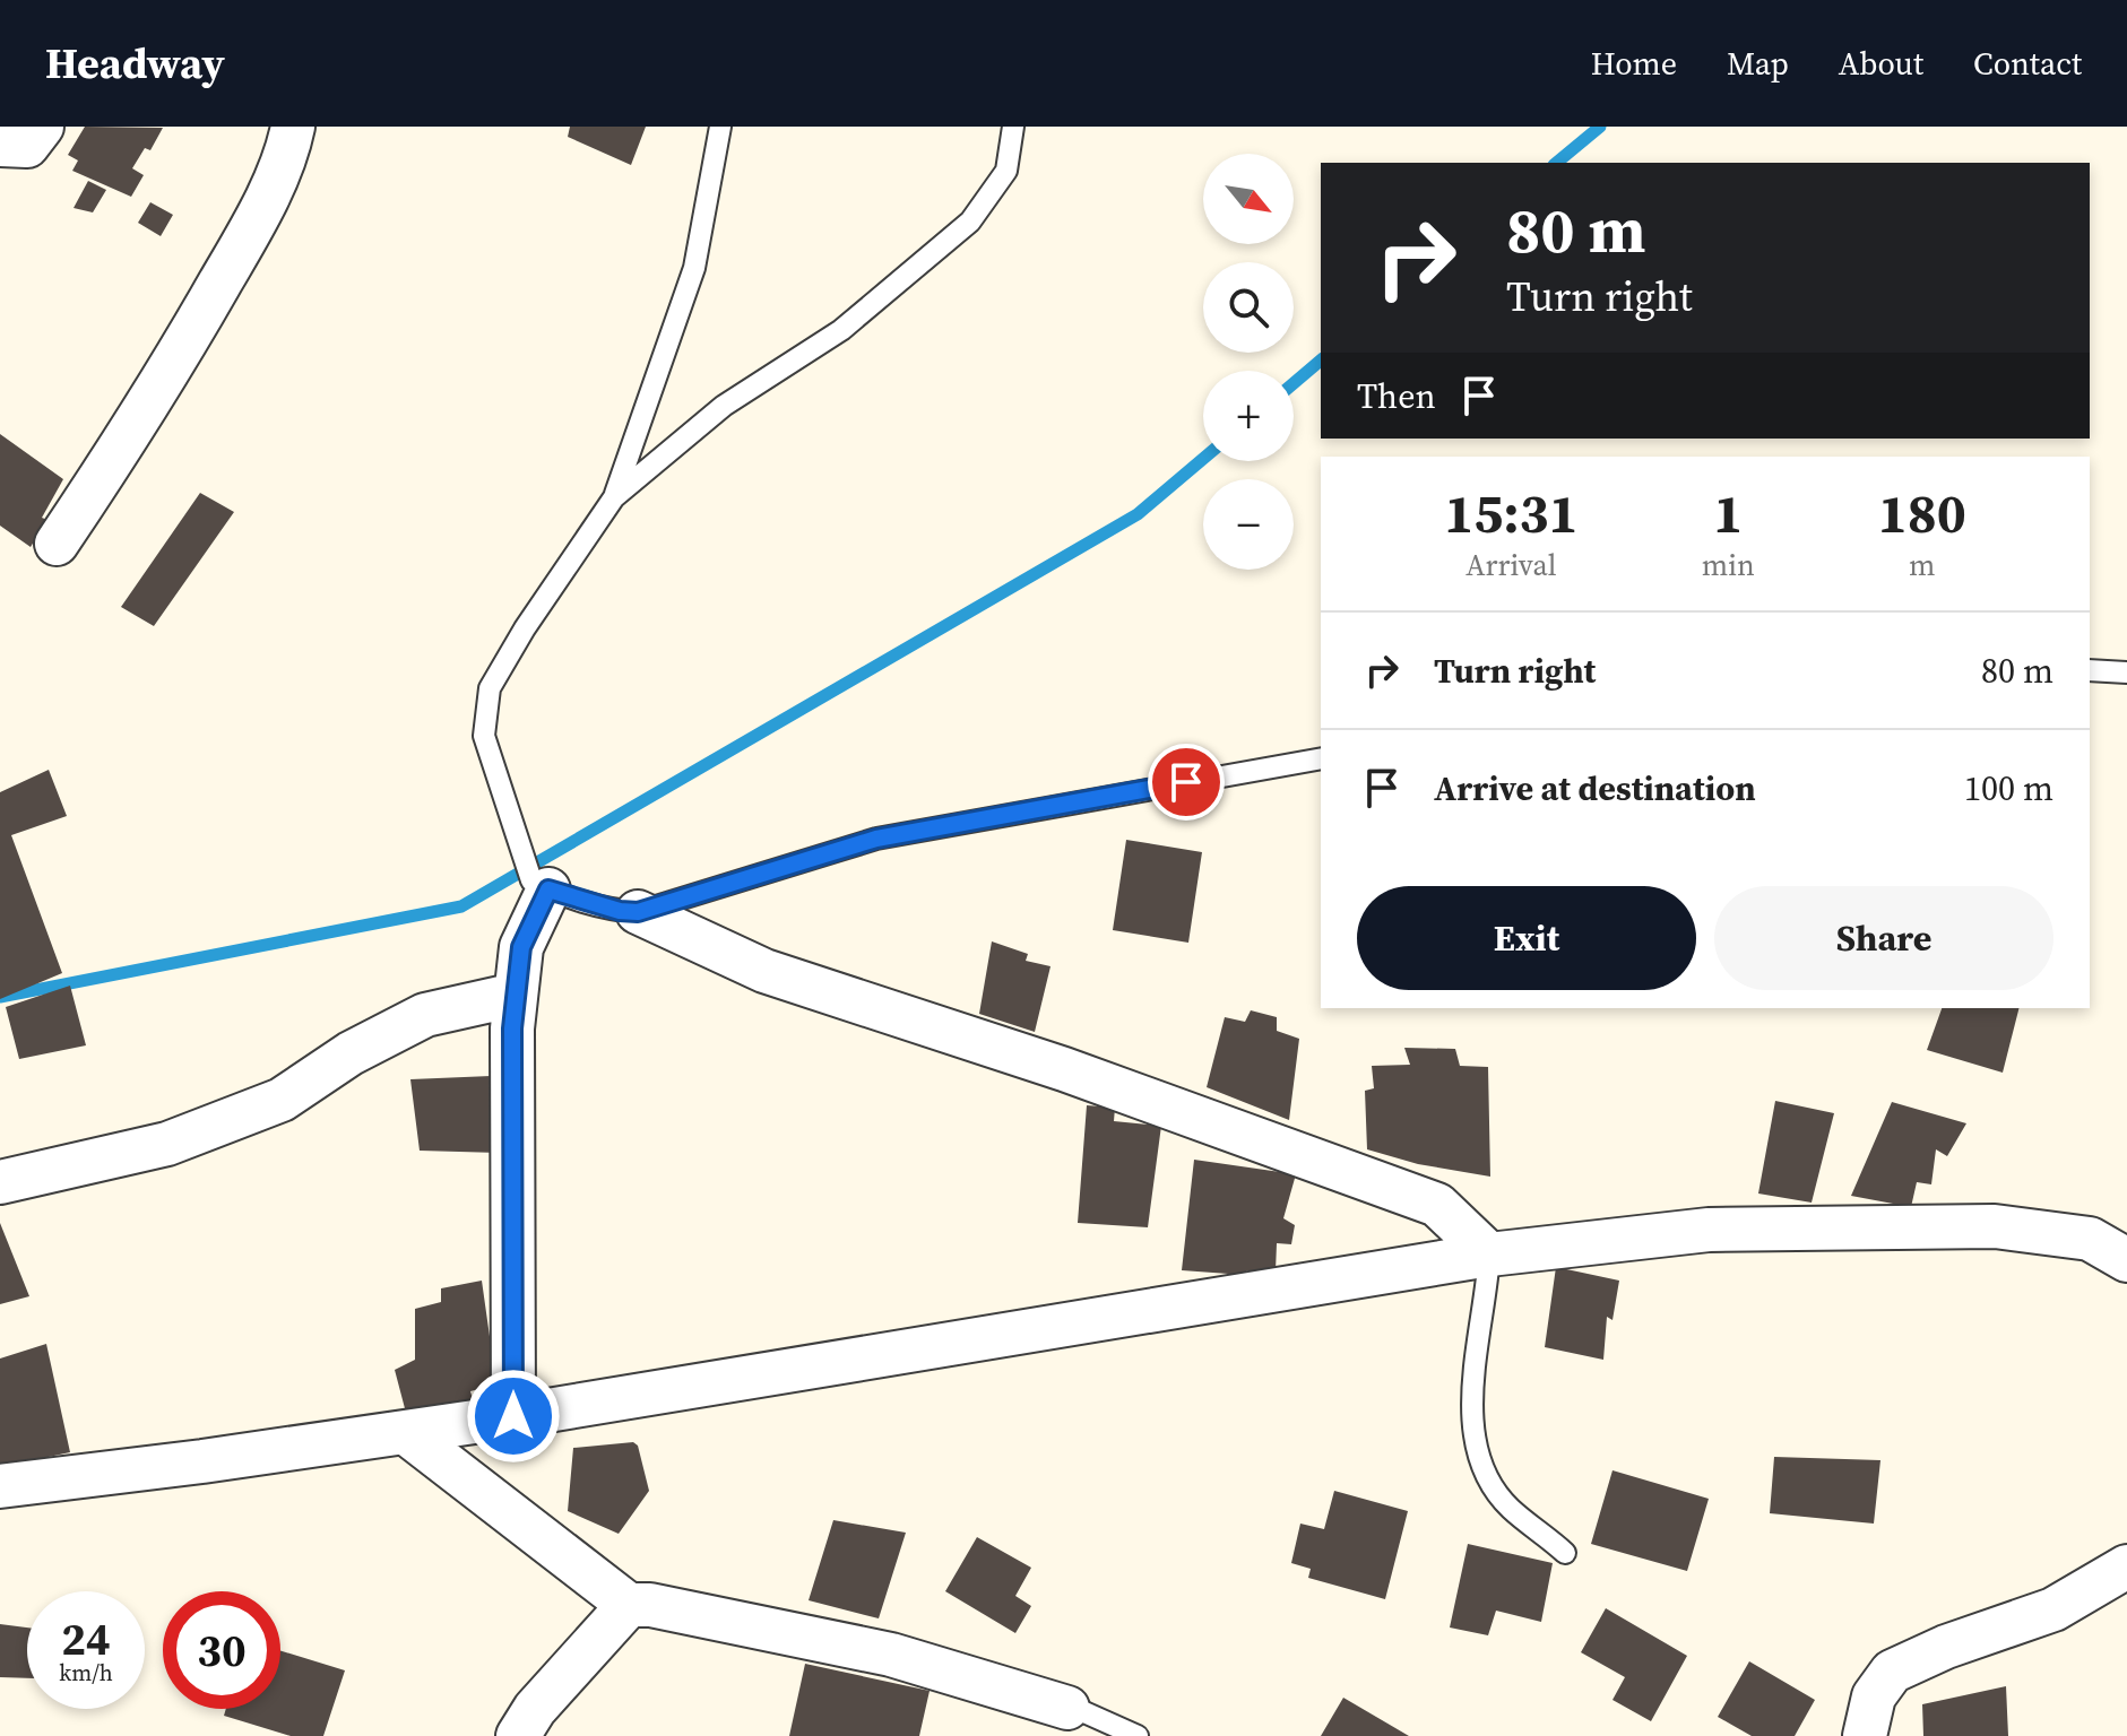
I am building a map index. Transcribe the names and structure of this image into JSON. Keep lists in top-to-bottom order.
{
  "north": "bottom right",
  "page": {
    "header": "Headway",
    "nav": [
      "Home",
      "Map",
      "About",
      "Contact"
    ],
    "map_buttons": ["+", "−"],
    "turn": ["80 m", "Turn right"],
    "then": "Then",
    "eta": [
      "15:31",
      "Arrival",
      "1",
      "min",
      "180",
      "m"
    ],
    "list": [
      {
        "name": "Turn right",
        "value": "80 m"
      },
      {
        "name": "Arrive at destination",
        "value": "100 m"
      }
    ],
    "buttons": ["Exit", "Share"],
    "speed": "24 km/h",
    "limit": "30"
  }
}
